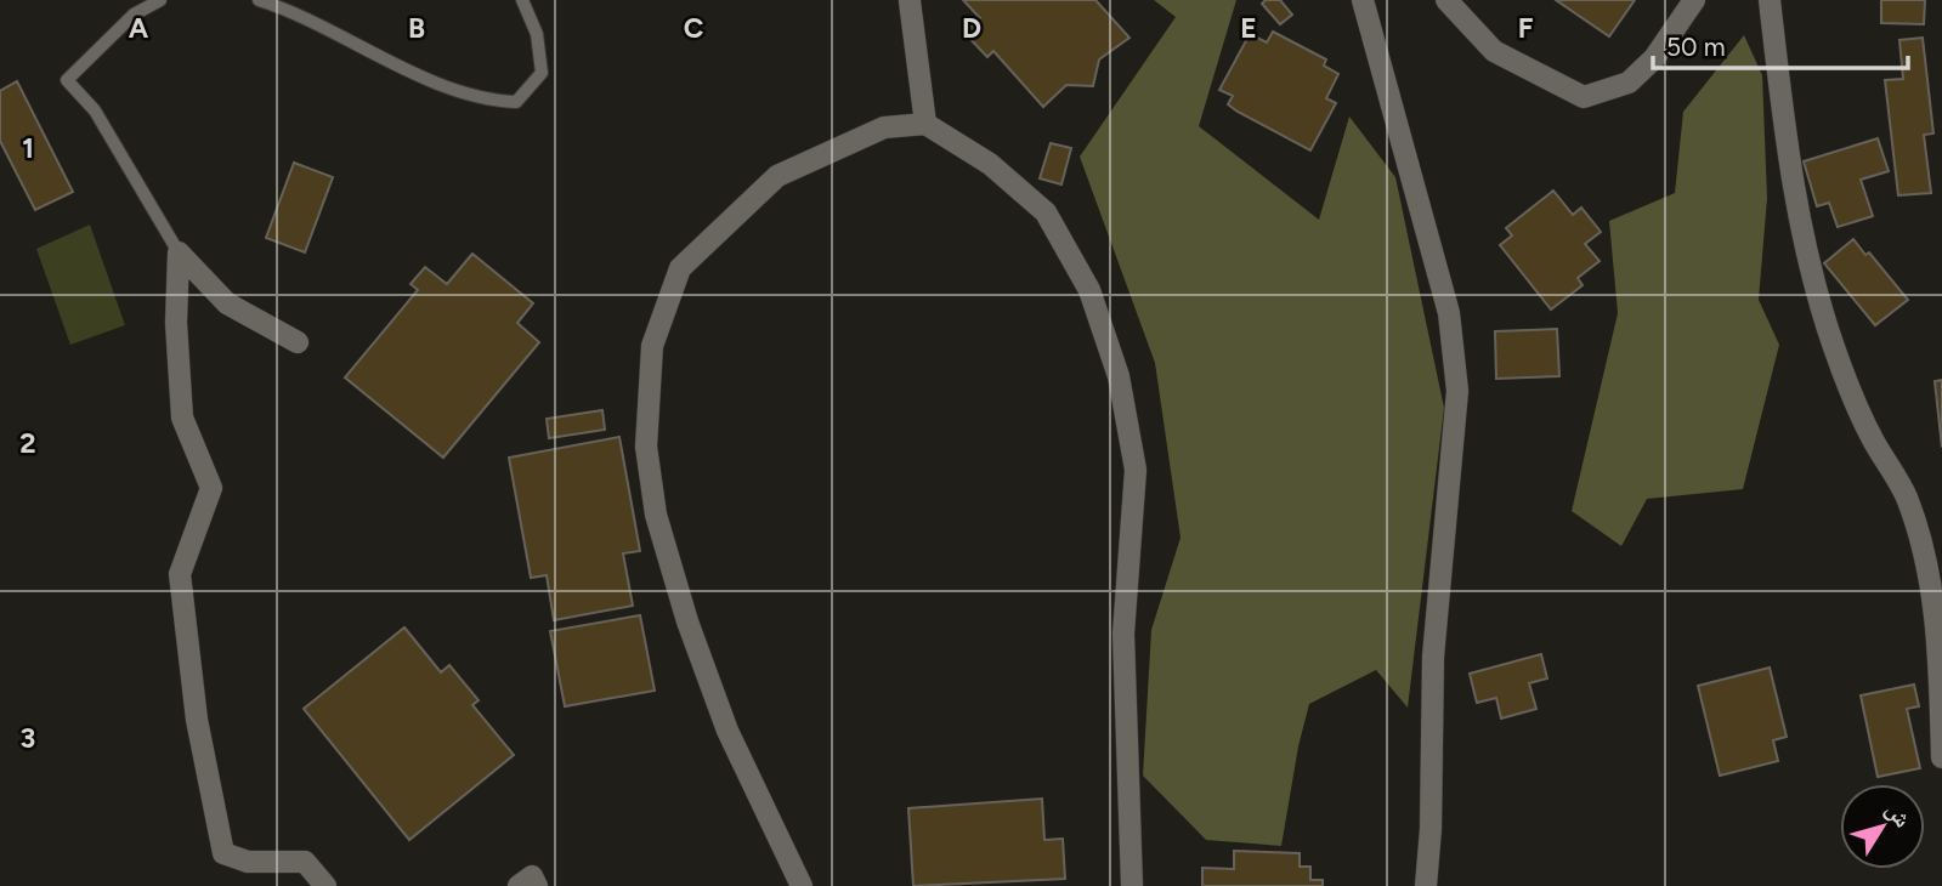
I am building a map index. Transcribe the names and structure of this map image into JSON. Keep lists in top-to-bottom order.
{
  "scale_bar": "50 m",
  "north": "top right",
  "grid": {
    "columns": [
      "A",
      "B",
      "C",
      "D",
      "E",
      "F"
    ],
    "rows": ["1", "2", "3"]
  }
}
